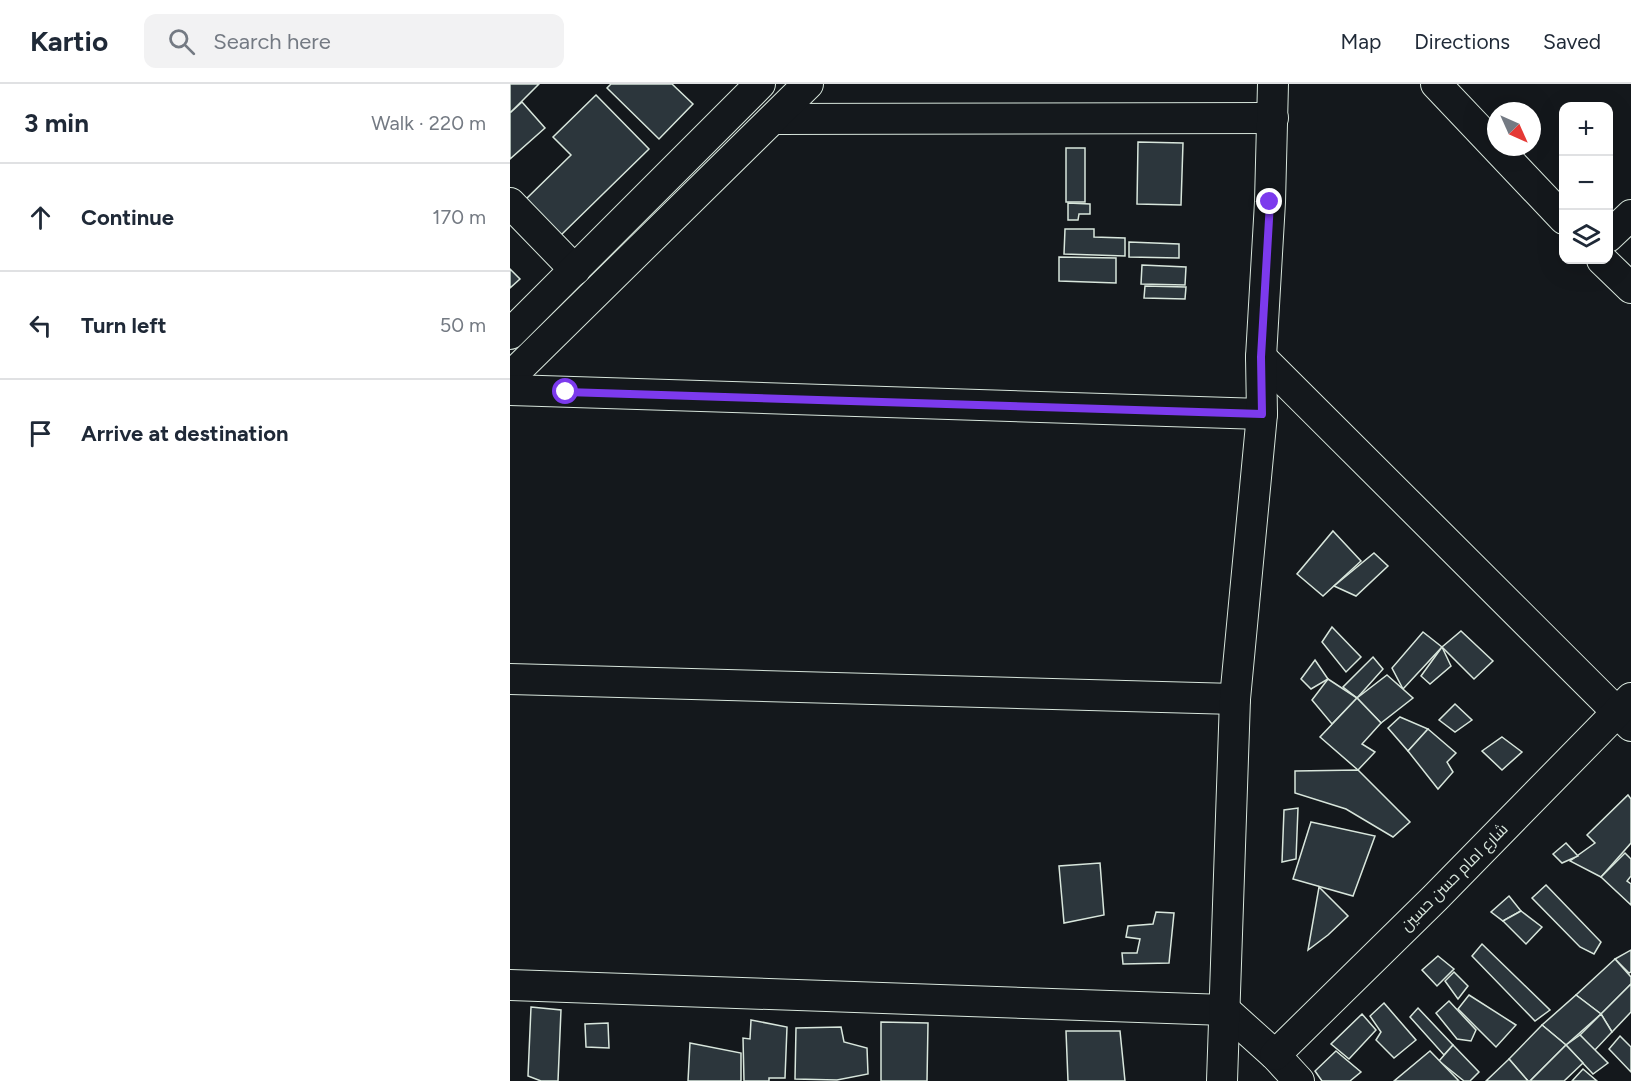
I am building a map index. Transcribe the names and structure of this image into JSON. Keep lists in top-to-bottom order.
{
  "streets": {
    "street": ["شارع امام حسن حسين"]
  },
  "north": "bottom right",
  "page": {
    "header": "Kartio",
    "search": "Search here",
    "nav": ["Map", "Directions", "Saved"],
    "heading": ["3 min", "Walk · 220 m"],
    "map_buttons": ["+", "−"],
    "list": [
      ["Continue", "170 m"],
      ["Turn left", "50 m"],
      "Arrive at destination"
    ]
  }
}
